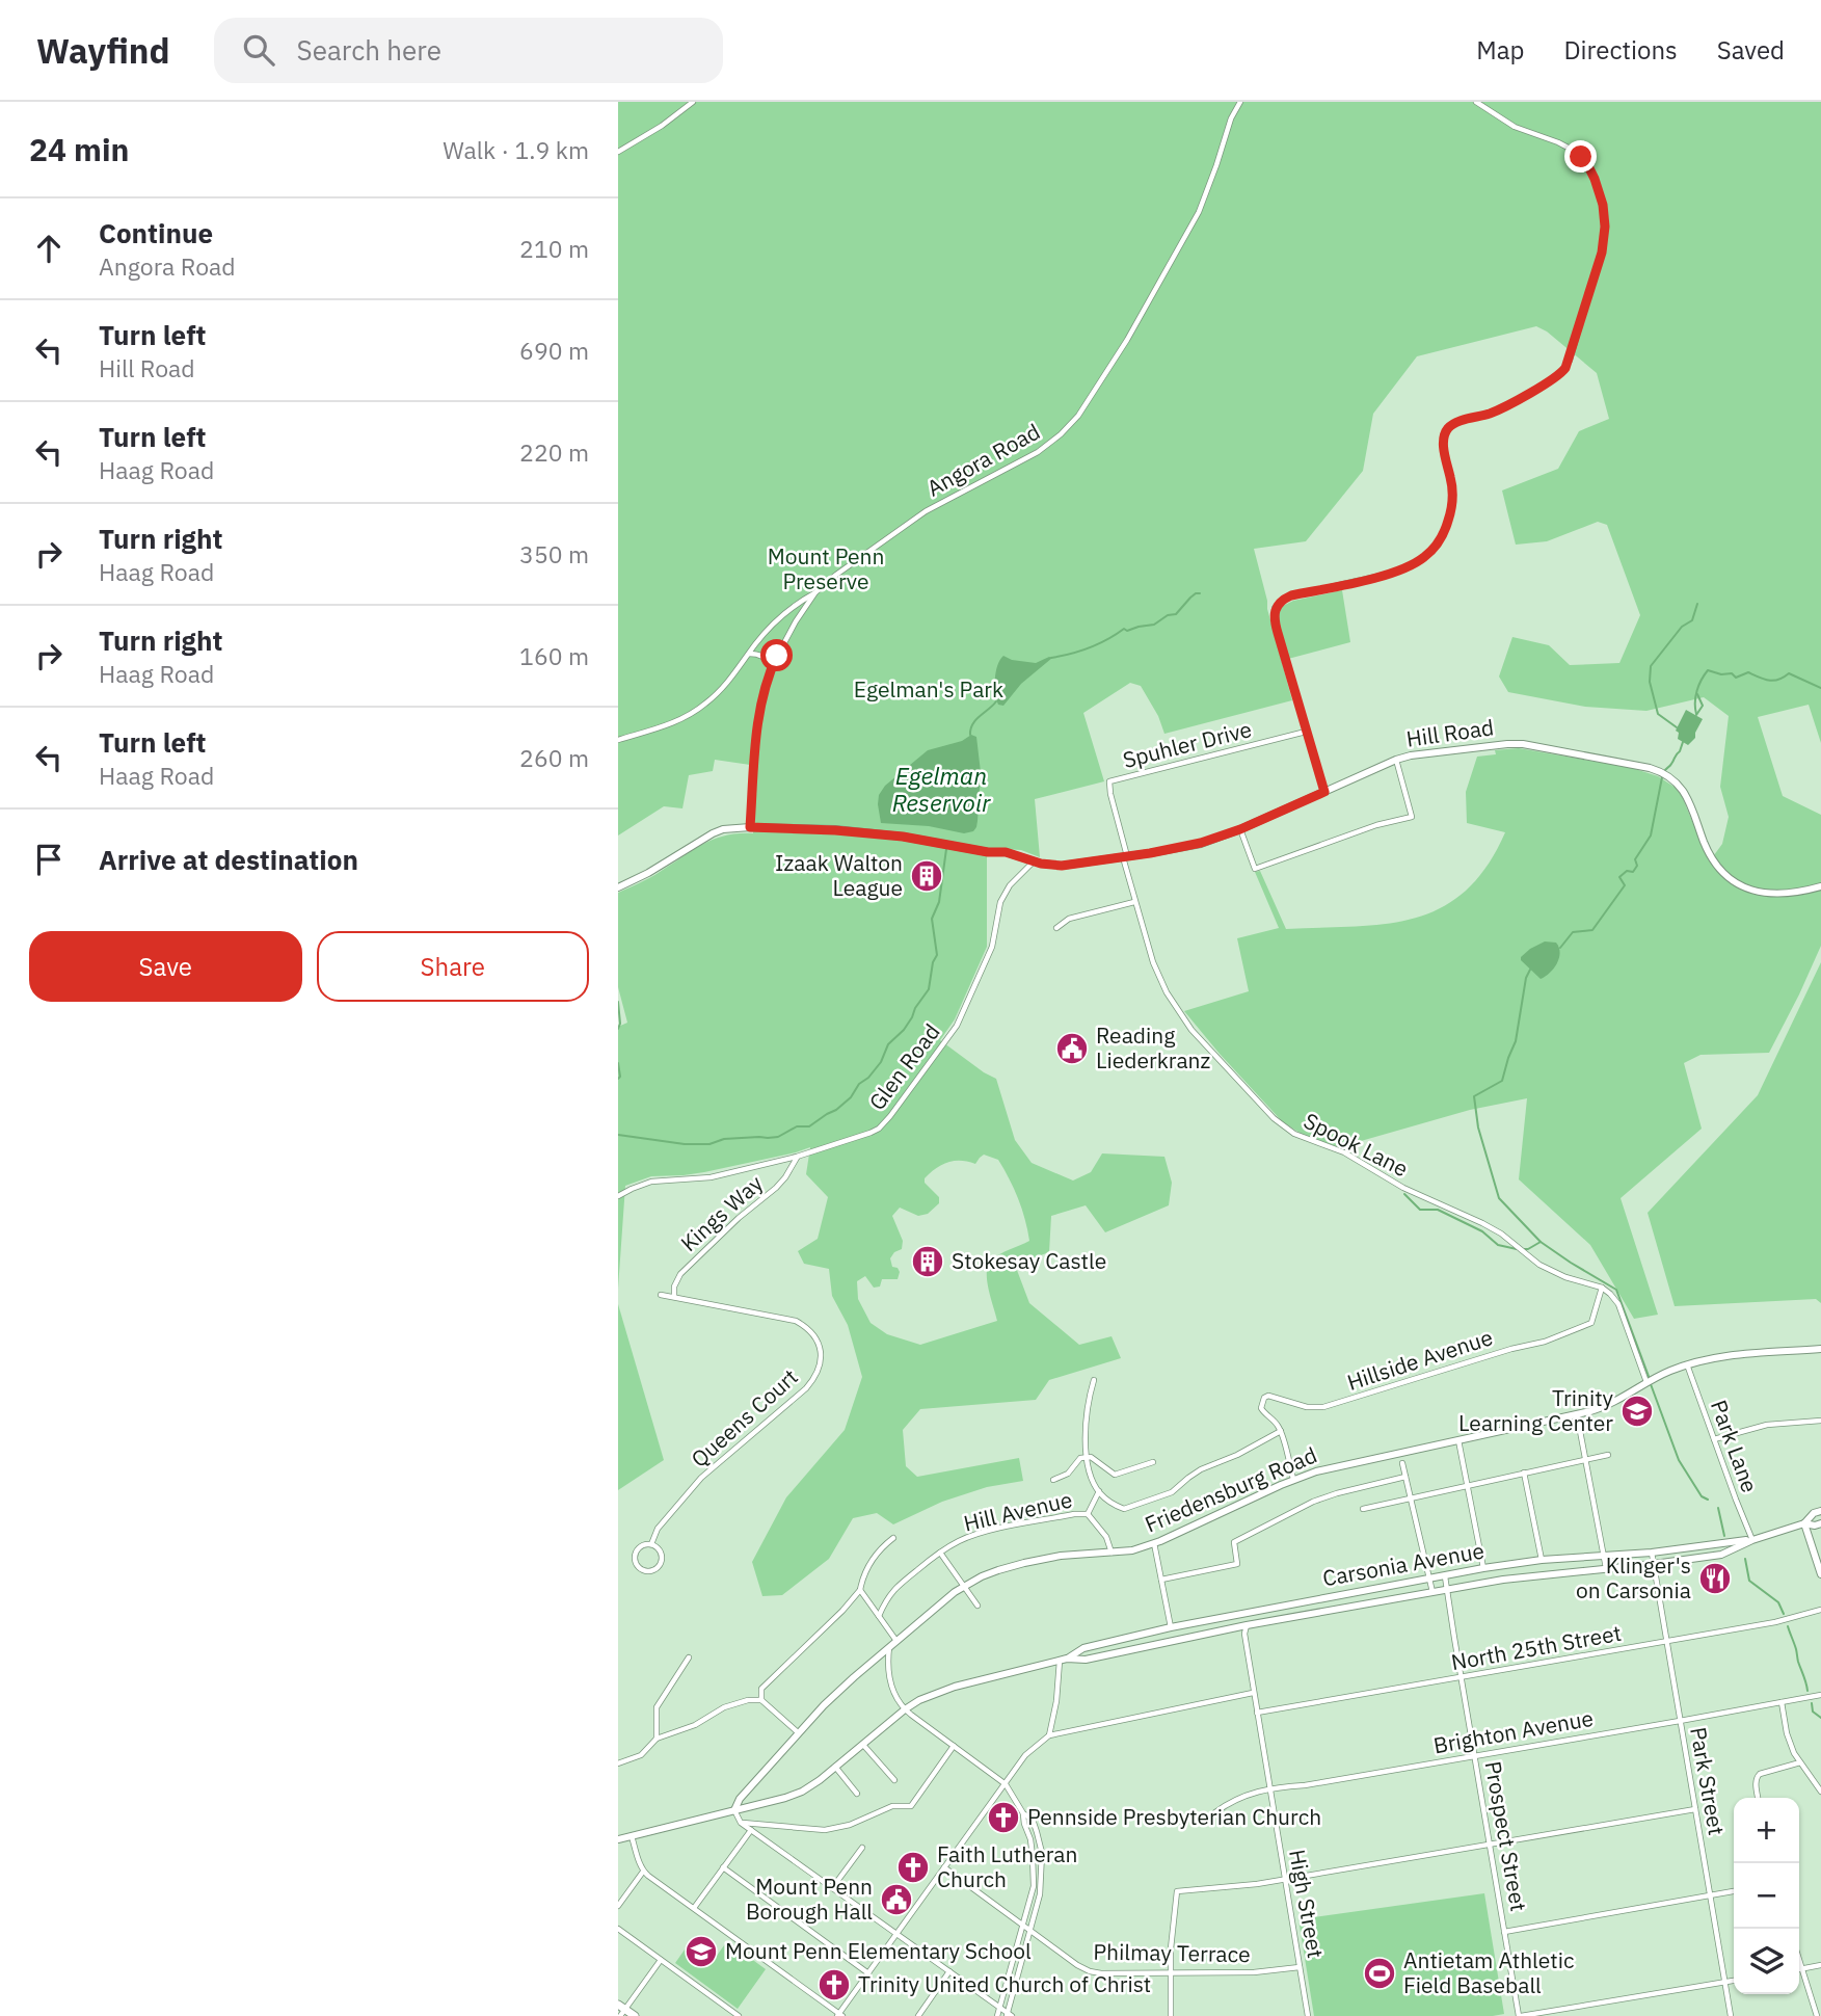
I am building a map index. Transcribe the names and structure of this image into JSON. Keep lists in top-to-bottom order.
{
  "streets": {
    "street": [
      "Angora Road",
      "Hill Road",
      "Spuhler Drive",
      "Glen Road",
      "Spook Lane",
      "Kings Way",
      "Hillside Avenue",
      "Queens Court",
      "Park Lane",
      "Friedensburg Road",
      "Hill Avenue",
      "Carsonia Avenue",
      "North 25th Street",
      "Brighton Avenue",
      "Park Street",
      "Prospect Street",
      "High Street",
      "Philmay Terrace"
    ]
  },
  "crossings": [
    ["Angora Road", "Hill Road"],
    ["Hill Road", "Spuhler Drive"],
    ["Hill Road", "Glen Road"],
    ["Hill Road", "Spook Lane"],
    ["Spuhler Drive", "Spook Lane"],
    ["Glen Road", "Kings Way"],
    ["Spook Lane", "Hillside Avenue"],
    ["Kings Way", "Queens Court"],
    ["Hillside Avenue", "Hill Avenue"],
    ["Park Lane", "Friedensburg Road"],
    ["Park Lane", "Carsonia Avenue"],
    ["Friedensburg Road", "Carsonia Avenue"],
    ["Carsonia Avenue", "Park Street"],
    ["Carsonia Avenue", "Prospect Street"],
    ["Carsonia Avenue", "High Street"],
    ["North 25th Street", "Park Street"],
    ["North 25th Street", "Prospect Street"],
    ["North 25th Street", "High Street"],
    ["Brighton Avenue", "Park Street"],
    ["Brighton Avenue", "Prospect Street"],
    ["Brighton Avenue", "High Street"],
    ["High Street", "Philmay Terrace"]
  ],
  "water": ["Egelman Reservoir"],
  "parks": ["Mount Penn Preserve", "Egelman's Park"],
  "places": {
    "building": ["Izaak Walton League", "Stokesay Castle"],
    "public building": ["Reading Liederkranz", "Mount Penn Borough Hall"],
    "school or university": ["Trinity Learning Center", "Mount Penn Elementary School"],
    "restaurant": ["Klinger's on Carsonia"],
    "church": ["Pennside Presbyterian Church", "Faith Lutheran Church", "Trinity United Church of Christ"],
    "sports": ["Antietam Athletic Field Baseball"]
  },
  "page": {
    "header": "Wayfind",
    "search": "Search here",
    "nav": ["Map", "Directions", "Saved"],
    "heading": ["24 min", "Walk · 1.9 km"],
    "list": [
      ["Continue", "Angora Road", "210 m"],
      ["Turn left", "Hill Road", "690 m"],
      ["Turn left", "Haag Road", "220 m"],
      ["Turn right", "Haag Road", "350 m"],
      ["Turn right", "Haag Road", "160 m"],
      ["Turn left", "Haag Road", "260 m"],
      "Arrive at destination"
    ],
    "buttons": ["Save", "Share"],
    "map_buttons": ["+", "−"]
  }
}
